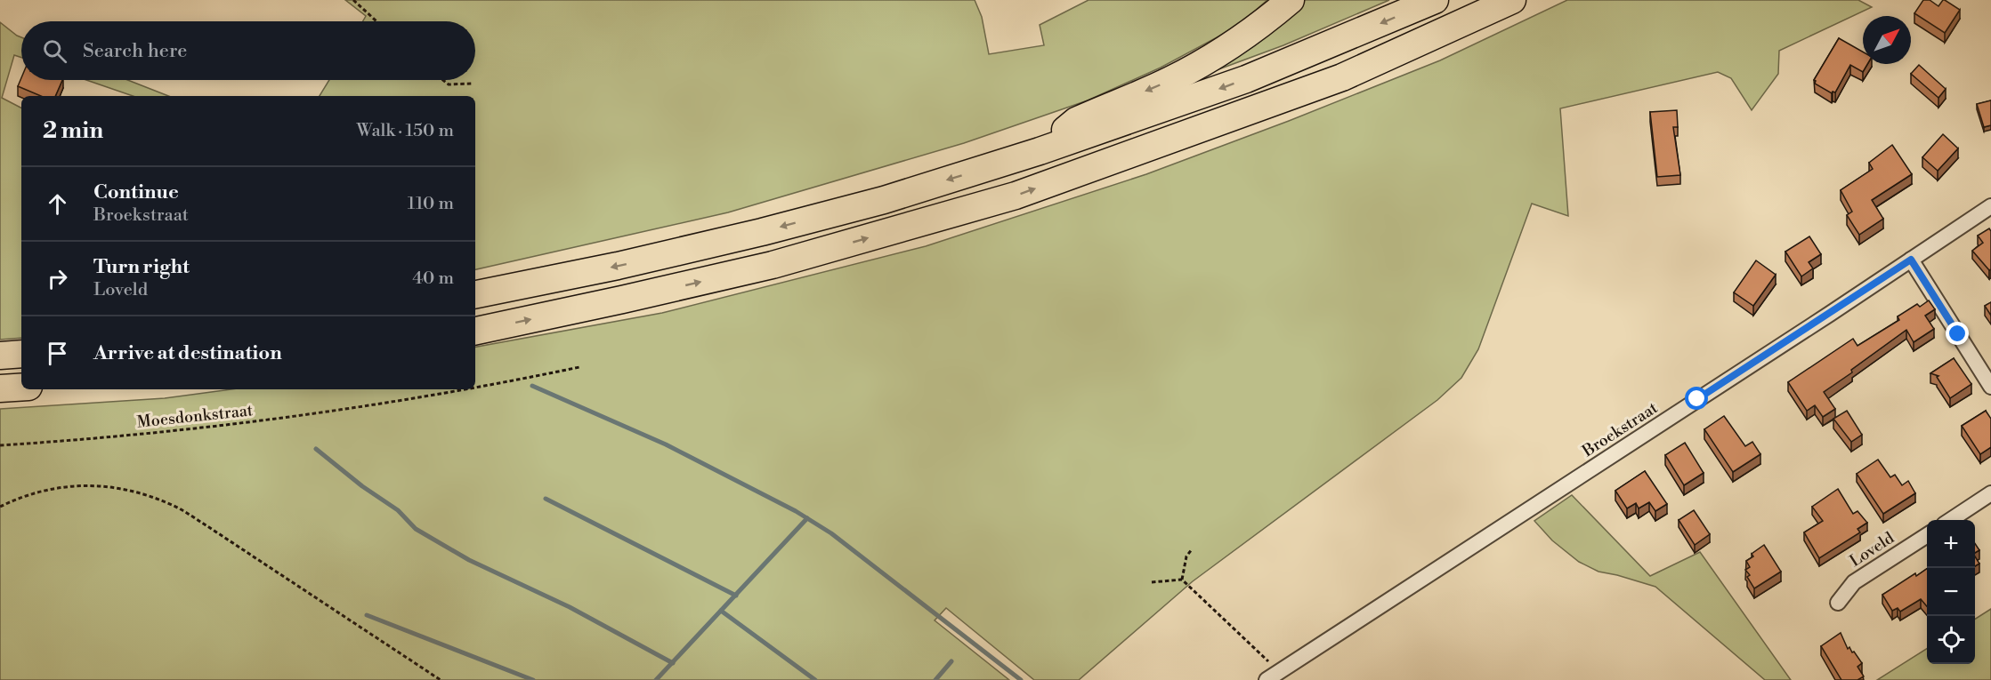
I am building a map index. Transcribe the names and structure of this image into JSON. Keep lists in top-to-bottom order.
{
  "streets": {
    "street": ["Broekstraat", "Loveld"],
    "path": ["Moesdonkstraat"]
  },
  "north": "top right",
  "page": {
    "search": "Search here",
    "heading": ["2 min", "Walk · 150 m"],
    "list": [
      ["Continue", "Broekstraat", "110 m"],
      ["Turn right", "Loveld", "40 m"],
      "Arrive at destination"
    ],
    "map_buttons": ["+", "−"]
  }
}
